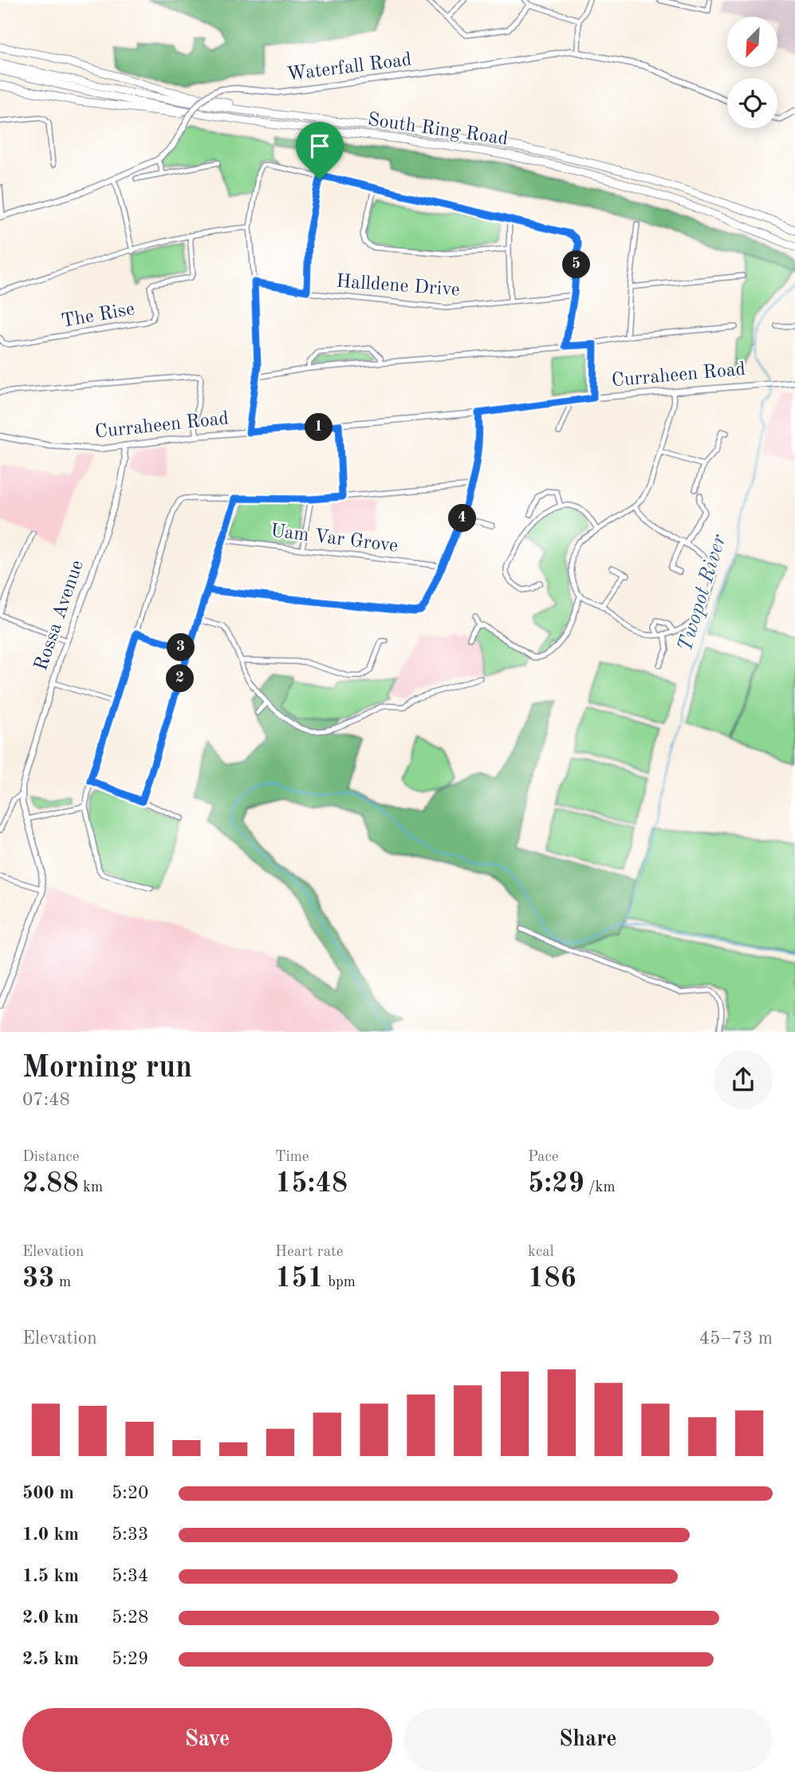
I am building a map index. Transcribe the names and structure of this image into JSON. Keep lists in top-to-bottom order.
{
  "streets": {
    "highway": ["South Ring Road"],
    "street": [
      "Waterfall Road",
      "Halldene Drive",
      "The Rise",
      "Curraheen Road",
      "Uam Var Grove",
      "Rossa Avenue"
    ]
  },
  "crossings": [
    ["Curraheen Road", "Rossa Avenue"]
  ],
  "water": ["Twopot River"],
  "north": "bottom left",
  "page": {
    "pins": [
      "5",
      "1",
      "4",
      "3",
      "2"
    ],
    "heading": ["Morning run", "07:48"],
    "stats": [
      ["Distance", "2.88 km"],
      ["Time", "15:48"],
      ["Pace", "5:29 /km"],
      ["Elevation", "33 m"],
      ["Heart rate", "151 bpm"],
      ["kcal", "186"]
    ],
    "chart": ["Elevation", "45–73 m"],
    "list": [
      {
        "name": "500 m",
        "note": "5:20"
      },
      {
        "name": "1.0 km",
        "note": "5:33"
      },
      {
        "name": "1.5 km",
        "note": "5:34"
      },
      {
        "name": "2.0 km",
        "note": "5:28"
      },
      {
        "name": "2.5 km",
        "note": "5:29"
      }
    ],
    "buttons": ["Save", "Share"]
  }
}
